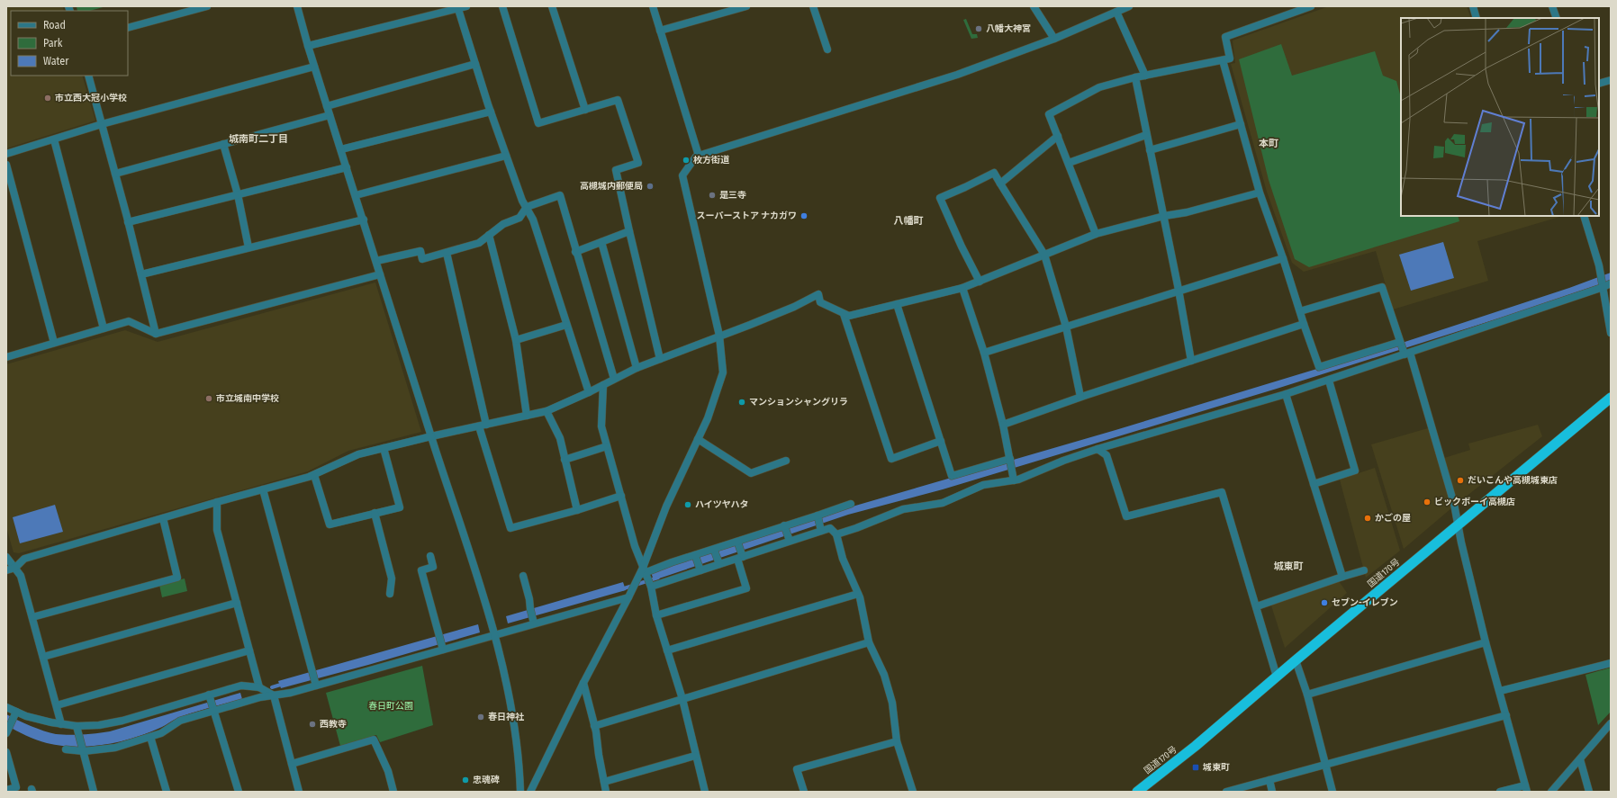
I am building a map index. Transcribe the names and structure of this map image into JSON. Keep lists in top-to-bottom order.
{
  "streets": {
    "highway": ["国道170号"]
  },
  "districts": [
    "城南町二丁目",
    "本町",
    "八幡町",
    "城東町"
  ],
  "parks": ["春日町公園"],
  "places": {
    "other": [
      "八幡大神宮",
      "市立西大冠小学校",
      "枚方街道",
      "高槻城内郵便局",
      "是三寺",
      "スーパーストア ナカガワ",
      "市立城南中学校",
      "マンションシャングリラ",
      "だいこんや高槻城東店",
      "ビックボーイ高槻店",
      "ハイツヤハタ",
      "かごの屋",
      "セブン-イレブン",
      "春日神社",
      "西教寺",
      "忠魂碑"
    ],
    "transit": ["城東町"]
  },
  "legend": ["Road", "Park", "Water"]
}
